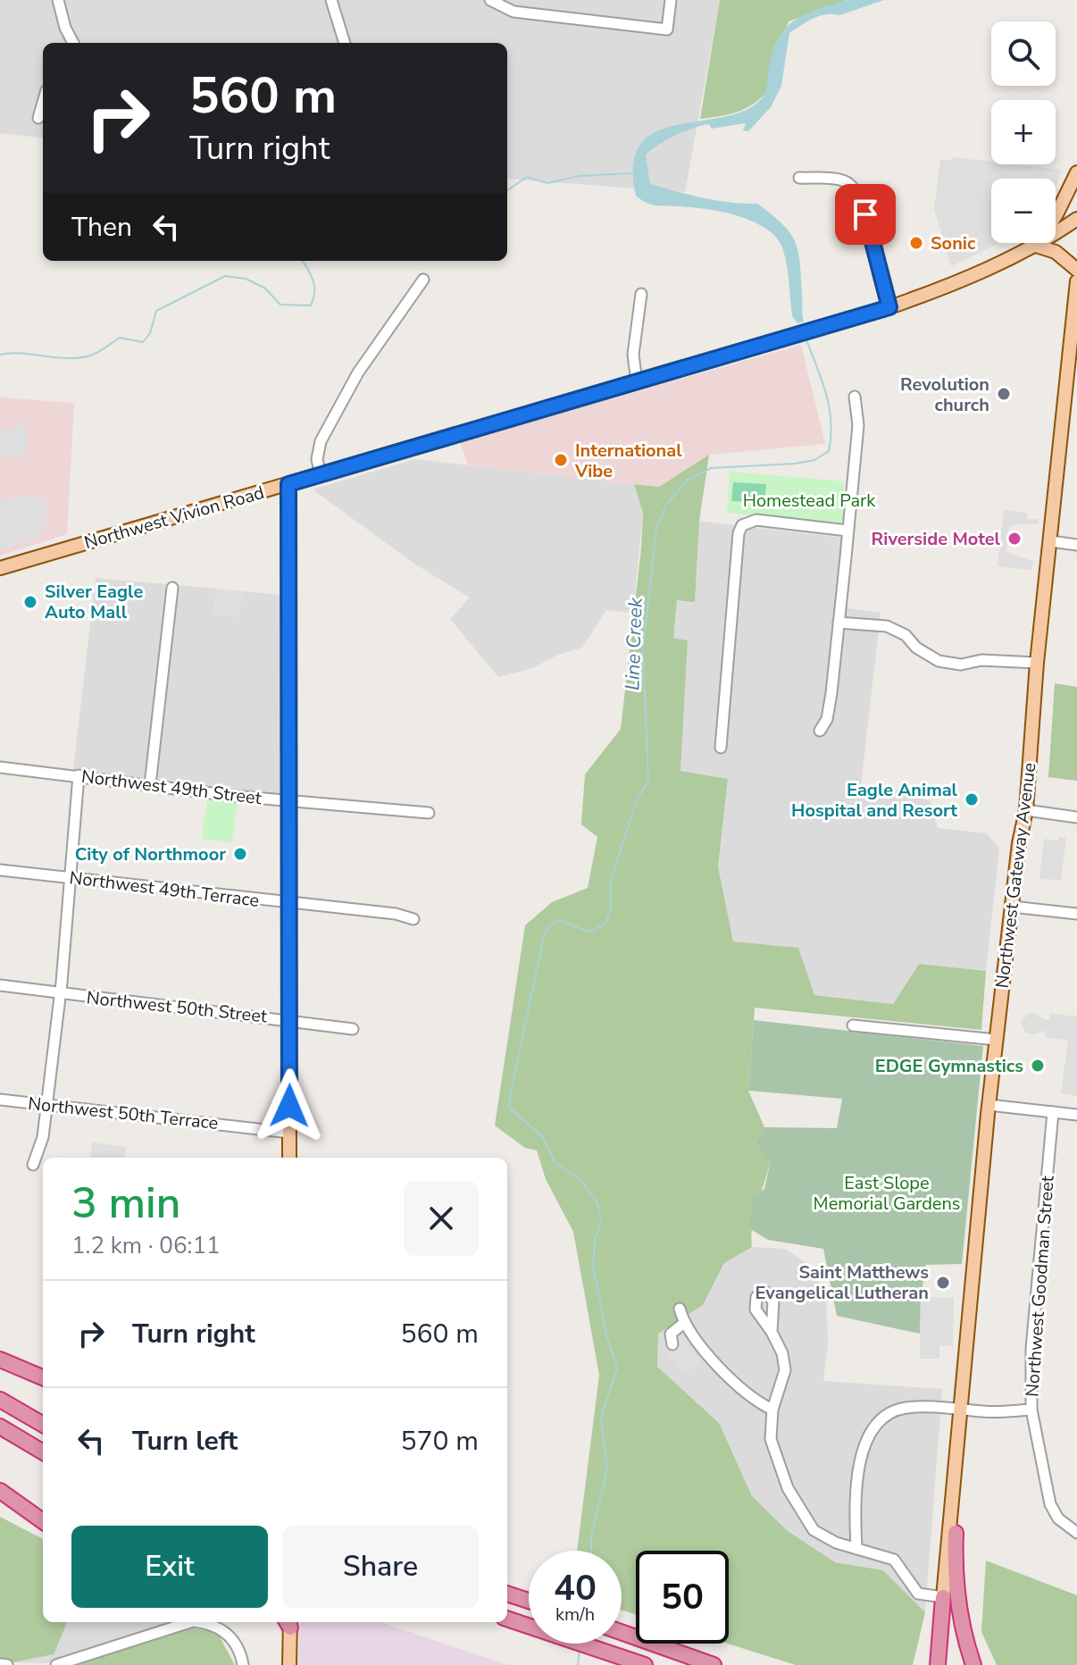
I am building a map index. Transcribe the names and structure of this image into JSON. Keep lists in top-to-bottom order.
{
  "streets": {
    "main road": ["Northwest Vivion Road", "Northwest Gateway Avenue"],
    "street": [
      "Northwest 49th Street",
      "Northwest 49th Terrace",
      "Northwest 50th Street",
      "Northwest 50th Terrace",
      "Northwest Goodman Street"
    ]
  },
  "water": ["Line Creek"],
  "parks": ["Homestead Park", "East Slope Memorial Gardens"],
  "places": [
    "Sonic",
    "Revolution church",
    "International Vibe",
    "Riverside Motel",
    "Silver Eagle Auto Mall",
    "Eagle Animal Hospital and Resort",
    "City of Northmoor",
    "EDGE Gymnastics",
    "Saint Matthews Evangelical Lutheran"
  ],
  "page": {
    "map_buttons": ["+", "−"],
    "turn": ["560 m", "Turn right"],
    "then": "Then",
    "heading": ["3 min", "1.2 km · 06:11"],
    "list": [
      {
        "name": "Turn right",
        "value": "560 m"
      },
      {
        "name": "Turn left",
        "value": "570 m"
      }
    ],
    "buttons": ["Exit", "Share"],
    "speed": "40 km/h",
    "limit": "50"
  }
}
